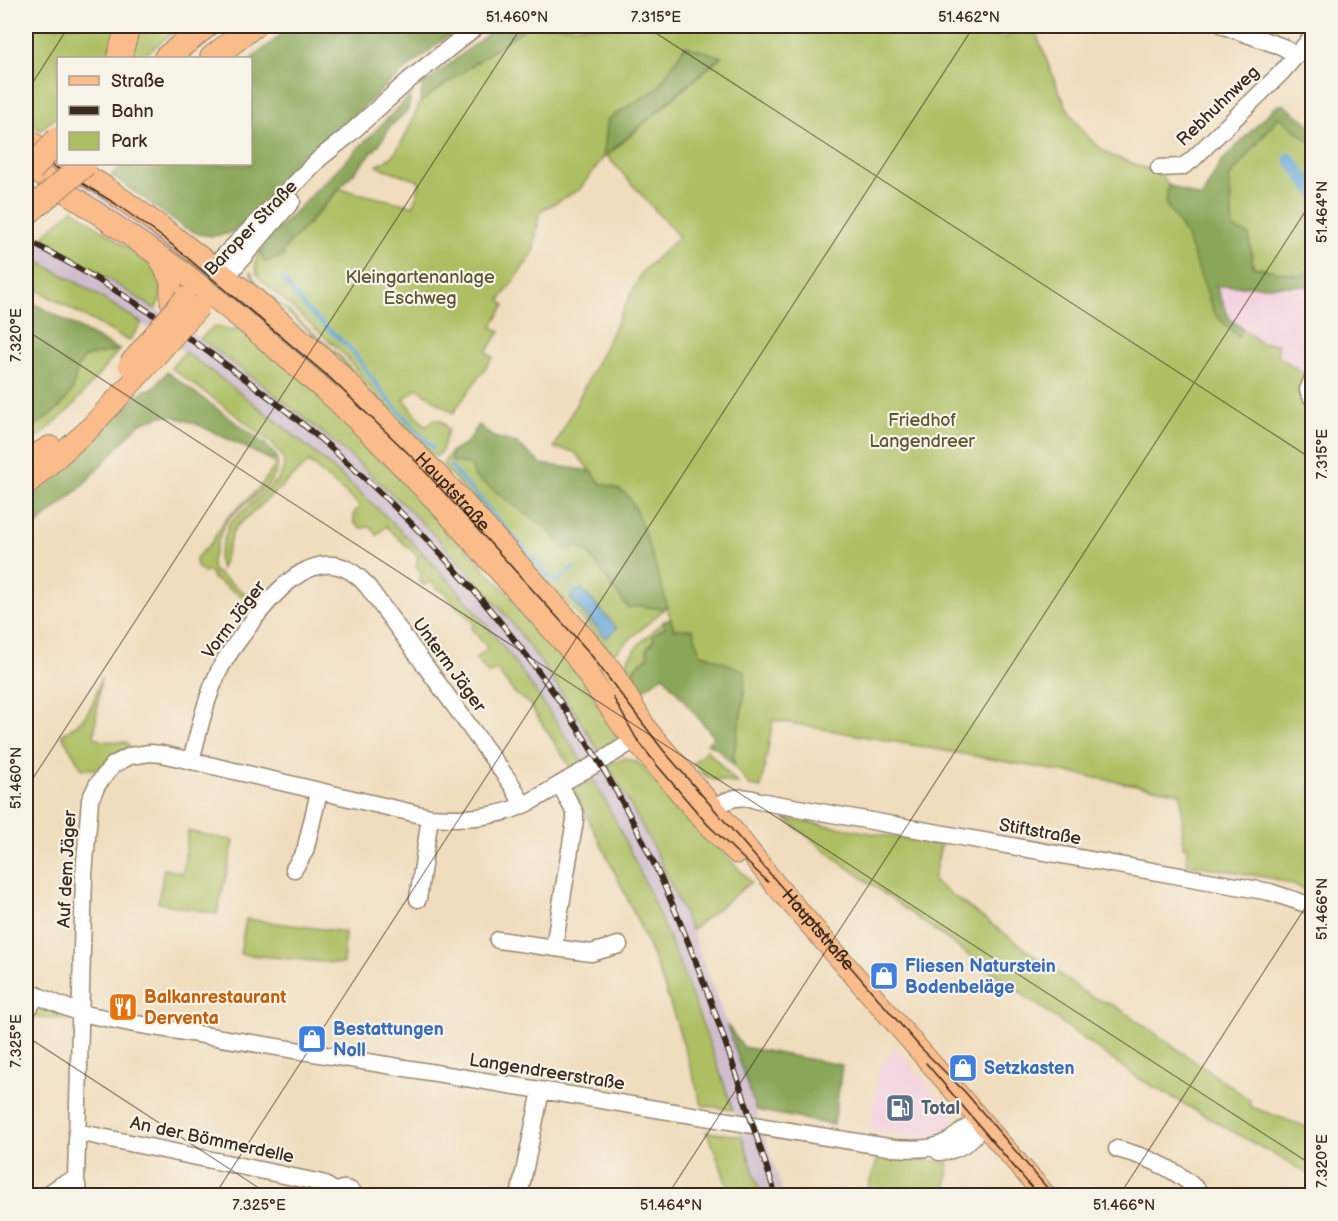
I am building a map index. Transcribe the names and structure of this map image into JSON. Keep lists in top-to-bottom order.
{
  "streets": {
    "main road": ["Baroper Straße", "Hauptstraße"],
    "street": [
      "Rebhuhnweg",
      "Vorm Jäger",
      "Unterm Jäger",
      "Stiftstraße",
      "Auf dem Jäger",
      "Langendreerstraße",
      "An der Bömmerdelle"
    ]
  },
  "crossings": [
    ["Baroper Straße", "Hauptstraße"],
    ["Hauptstraße", "Stiftstraße"],
    ["Hauptstraße", "Auf dem Jäger"],
    ["Hauptstraße", "Langendreerstraße"],
    ["Vorm Jäger", "Unterm Jäger"],
    ["Vorm Jäger", "Auf dem Jäger"],
    ["Unterm Jäger", "Auf dem Jäger"],
    ["Auf dem Jäger", "Langendreerstraße"],
    ["Auf dem Jäger", "An der Bömmerdelle"]
  ],
  "parks": ["Kleingartenanlage Eschweg", "Friedhof Langendreer"],
  "places": {
    "shop": ["Fliesen Naturstein Bodenbeläge", "Bestattungen Noll", "Setzkasten"],
    "restaurant": ["Balkanrestaurant Derventa"],
    "fuel station": ["Total"]
  },
  "legend": ["Straße", "Bahn", "Park"],
  "coordinates": [
    "51.460°N",
    "7.315°E",
    "51.462°N",
    "51.464°N",
    "7.320°E",
    "51.466°N",
    "7.325°E"
  ]
}
